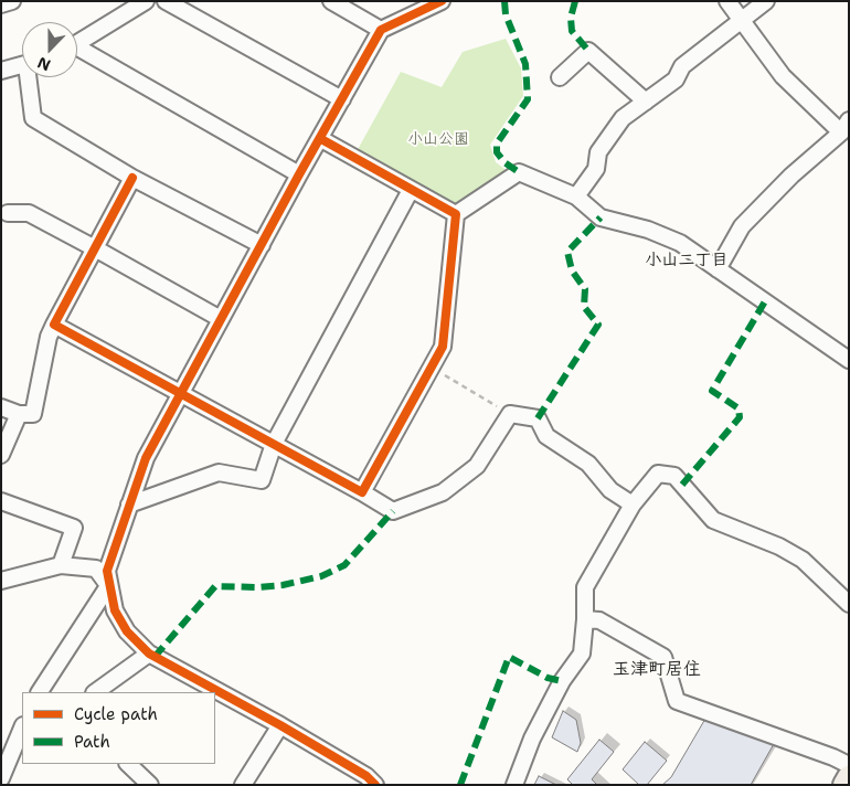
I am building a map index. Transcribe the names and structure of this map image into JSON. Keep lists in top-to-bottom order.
{
  "districts": ["小山二丁目", "玉津町居住"],
  "parks": ["小山公園"],
  "legend": ["Cycle path", "Path"],
  "north": "bottom"
}
